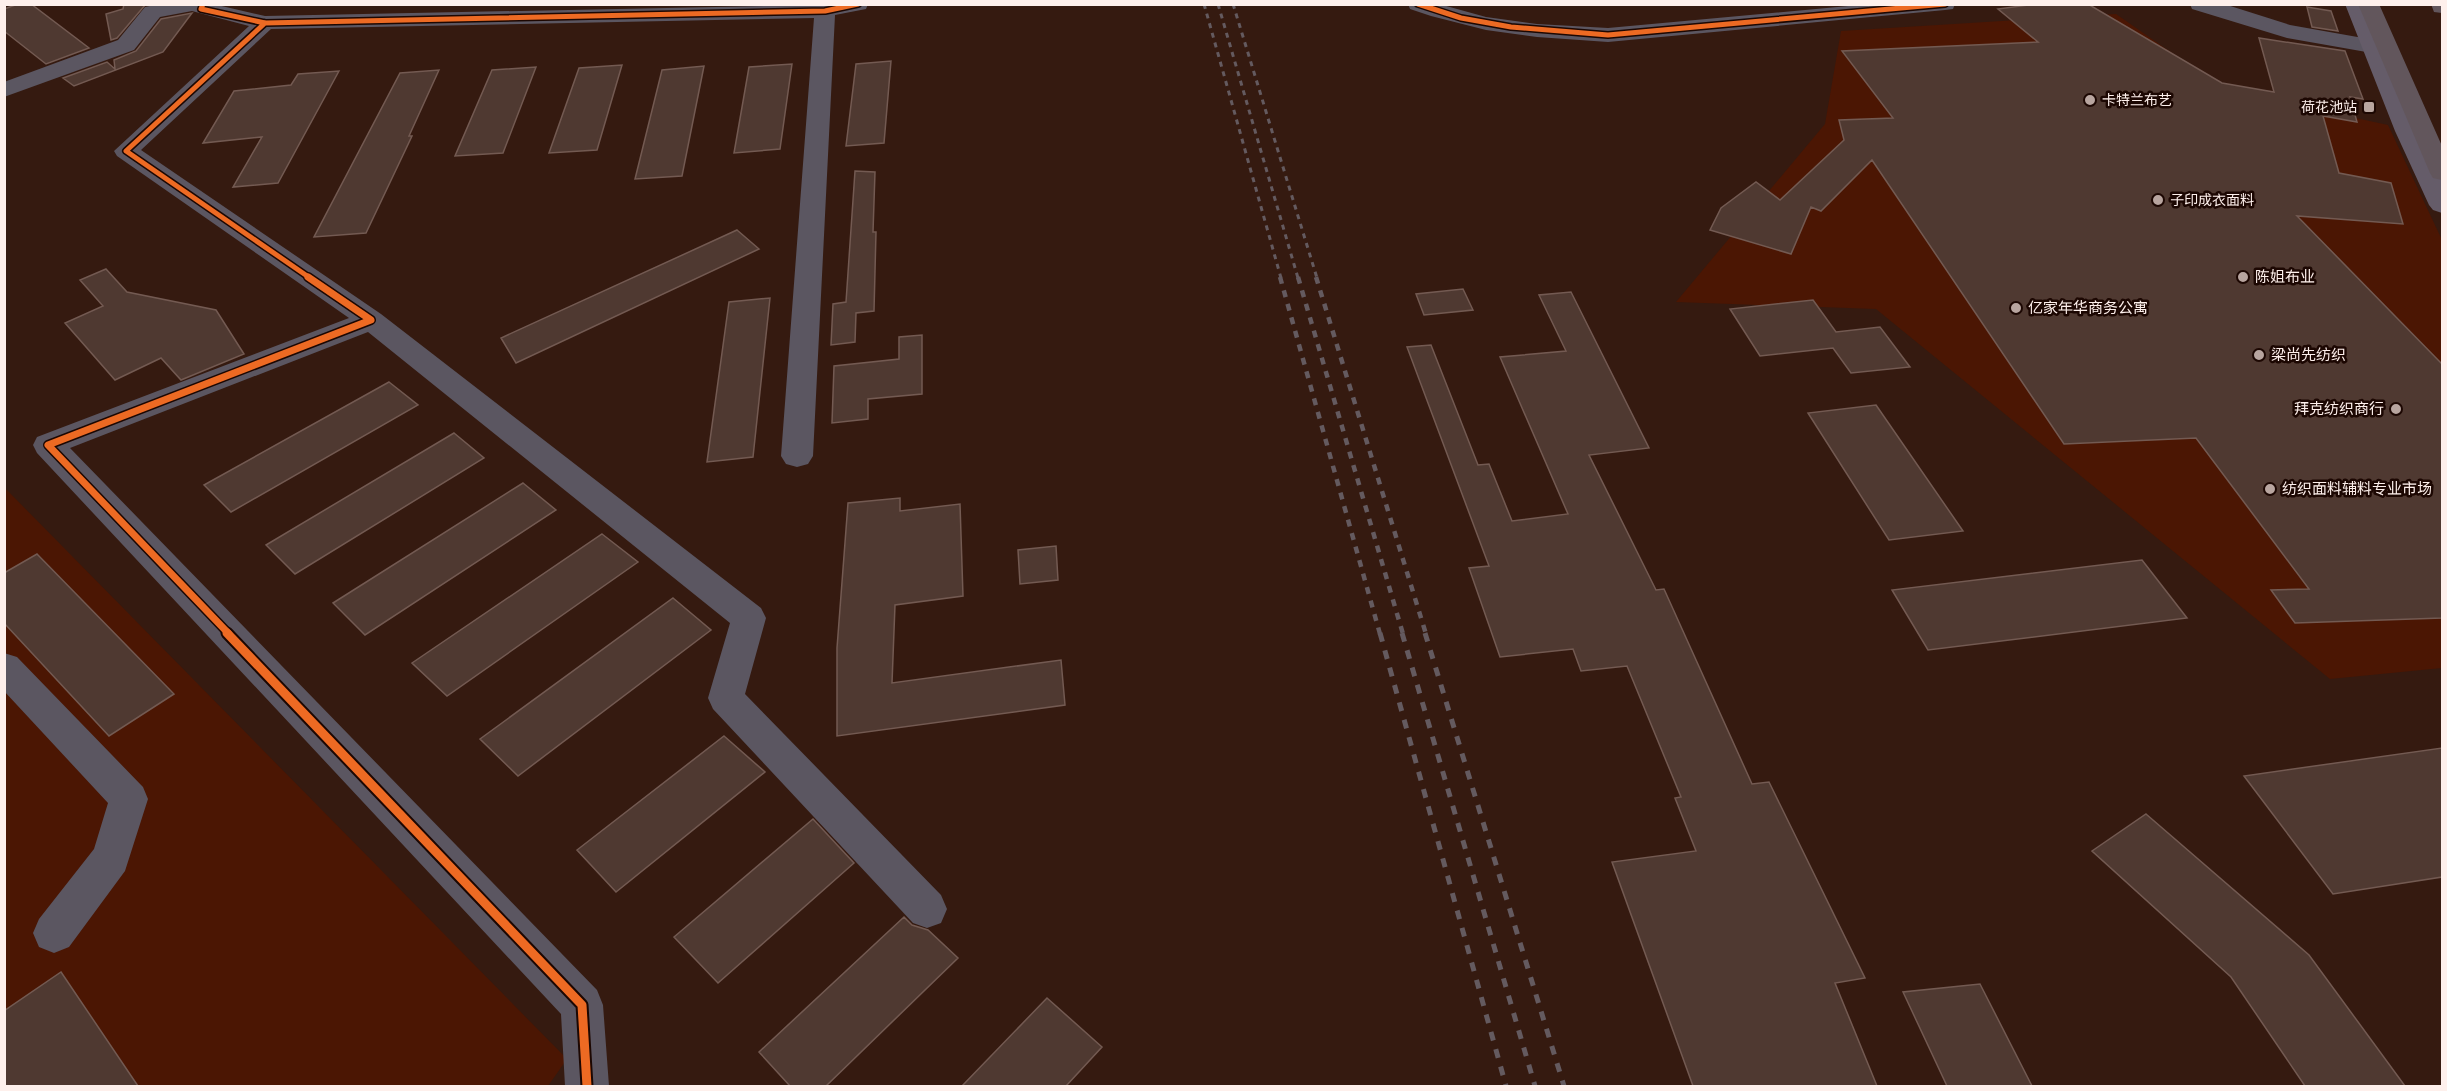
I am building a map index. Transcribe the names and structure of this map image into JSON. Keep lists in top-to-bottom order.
{
  "places": {
    "other": [
      "卡特兰布艺",
      "子印成衣面料",
      "陈姐布业",
      "亿家年华商务公寓",
      "梁尚先纺织",
      "拜克纺织商行",
      "纺织面料辅料专业市场"
    ],
    "transit": ["荷花池站"]
  }
}
